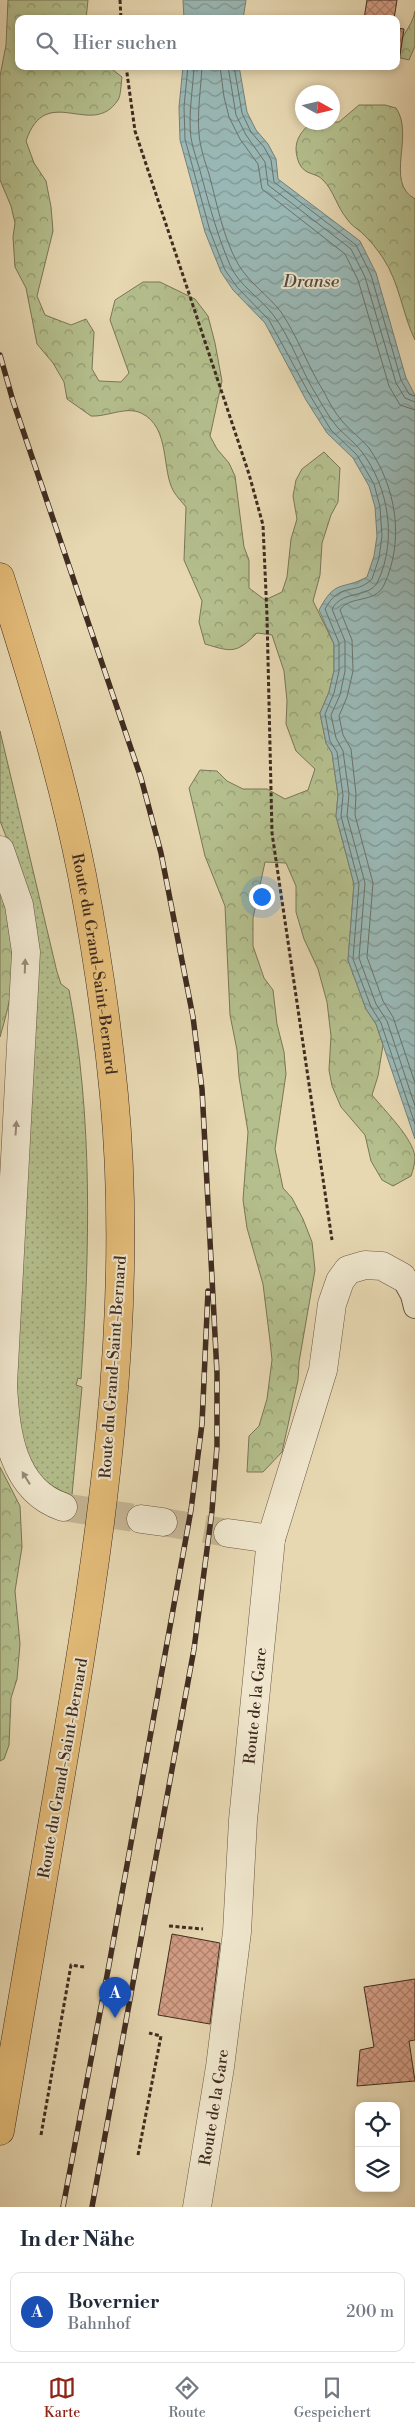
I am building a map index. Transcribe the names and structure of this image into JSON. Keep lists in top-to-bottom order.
{
  "streets": {
    "main road": ["Route du Grand-Saint-Bernard"],
    "street": ["Route de la Gare"]
  },
  "water": ["Dranse"],
  "north": "right",
  "page": {
    "search": "Hier suchen",
    "pins": "A",
    "heading": "In der Nähe",
    "list": [
      {
        "mark": "A",
        "name": "Bovernier",
        "note": "Bahnhof",
        "value": "200 m"
      }
    ],
    "nav": ["Karte", "Route", "Gespeichert"]
  }
}
